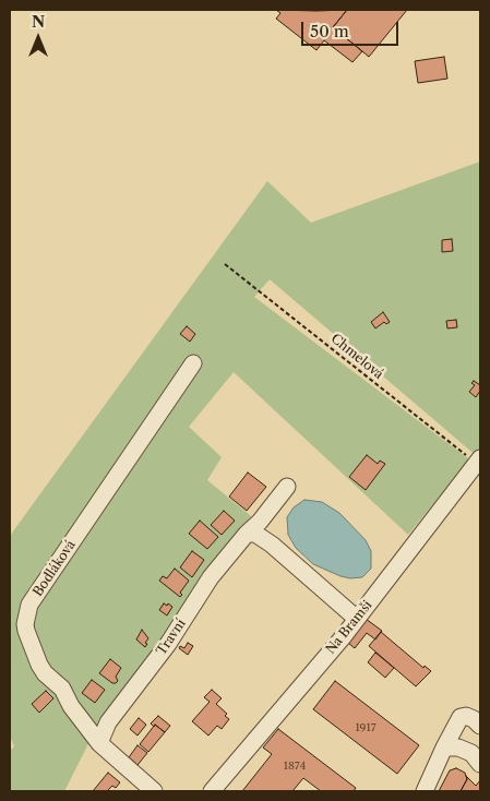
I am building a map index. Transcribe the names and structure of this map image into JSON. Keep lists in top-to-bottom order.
{
  "streets": {
    "street": ["Bodláková", "Na Bramši", "Travní"],
    "path": ["Chmelová"]
  },
  "crossings": [
    ["Chmelová", "Na Bramši"],
    ["Bodláková", "Travní"]
  ],
  "house_numbers": ["1917", "1874"],
  "scale_bar": "50 m",
  "north": "top"
}
